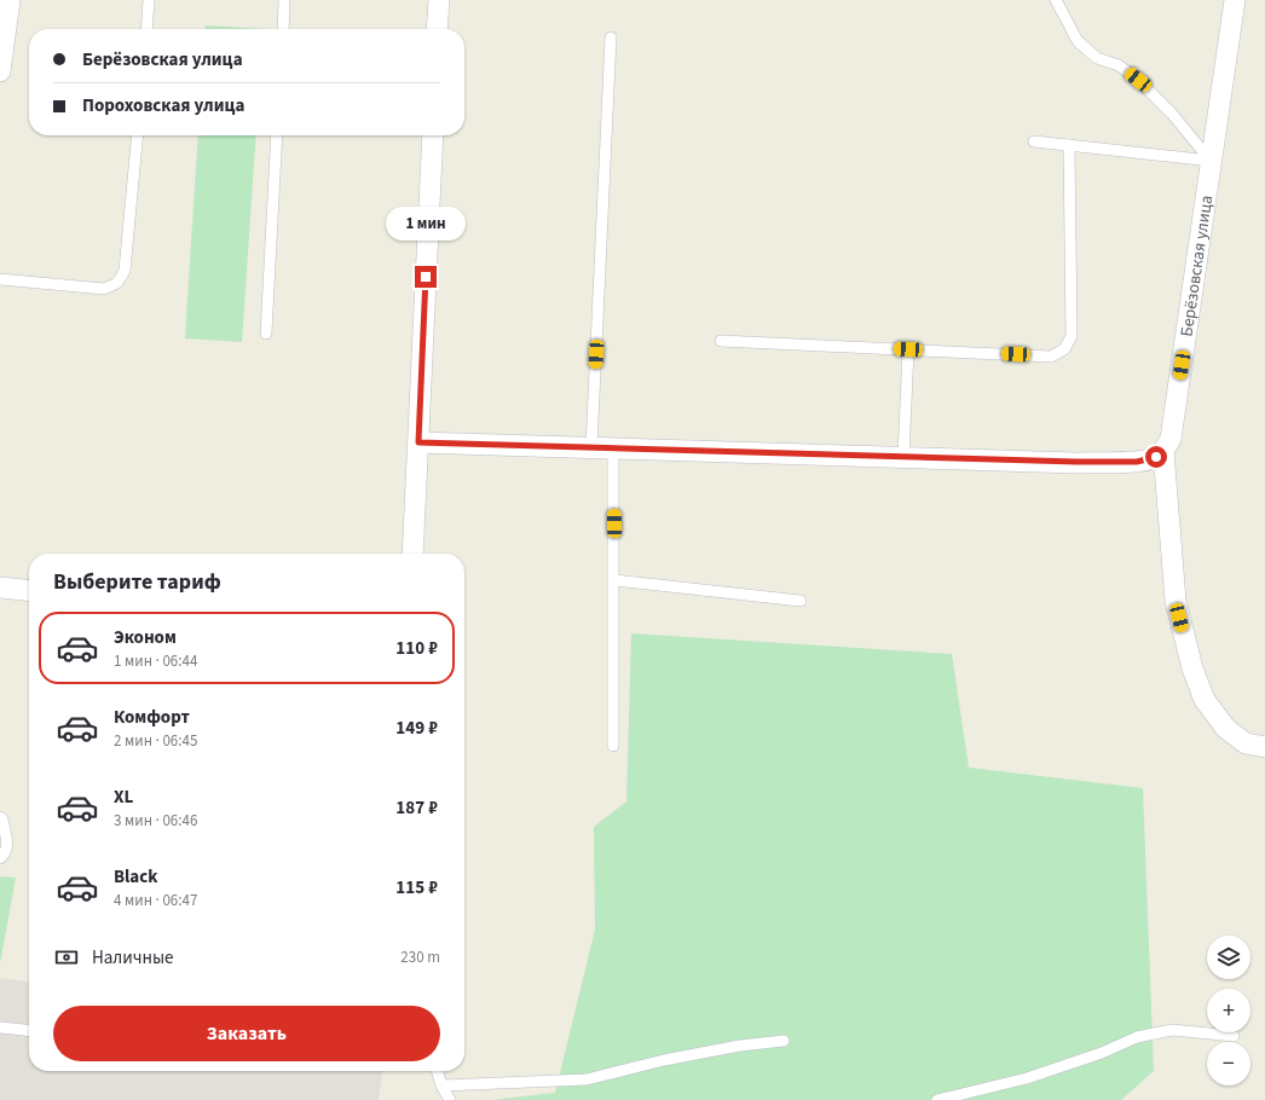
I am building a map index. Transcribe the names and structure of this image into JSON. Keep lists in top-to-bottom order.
{
  "streets": {
    "street": ["Берёзовская улица"]
  },
  "page": {
    "banner": ["Берёзовская улица", "Пороховская улица"],
    "bubble": "1 мин",
    "heading": "Выберите тариф",
    "list": [
      {
        "name": "Эконом",
        "note": "1 мин · 06:44",
        "value": "110 ₽"
      },
      {
        "name": "Комфорт",
        "note": "2 мин · 06:45",
        "value": "149 ₽"
      },
      {
        "name": "XL",
        "note": "3 мин · 06:46",
        "value": "187 ₽"
      },
      {
        "name": "Black",
        "note": "4 мин · 06:47",
        "value": "115 ₽"
      }
    ],
    "pay": ["Наличные", "230 m"],
    "map_buttons": ["+", "−"],
    "buttons": "Заказать"
  }
}
